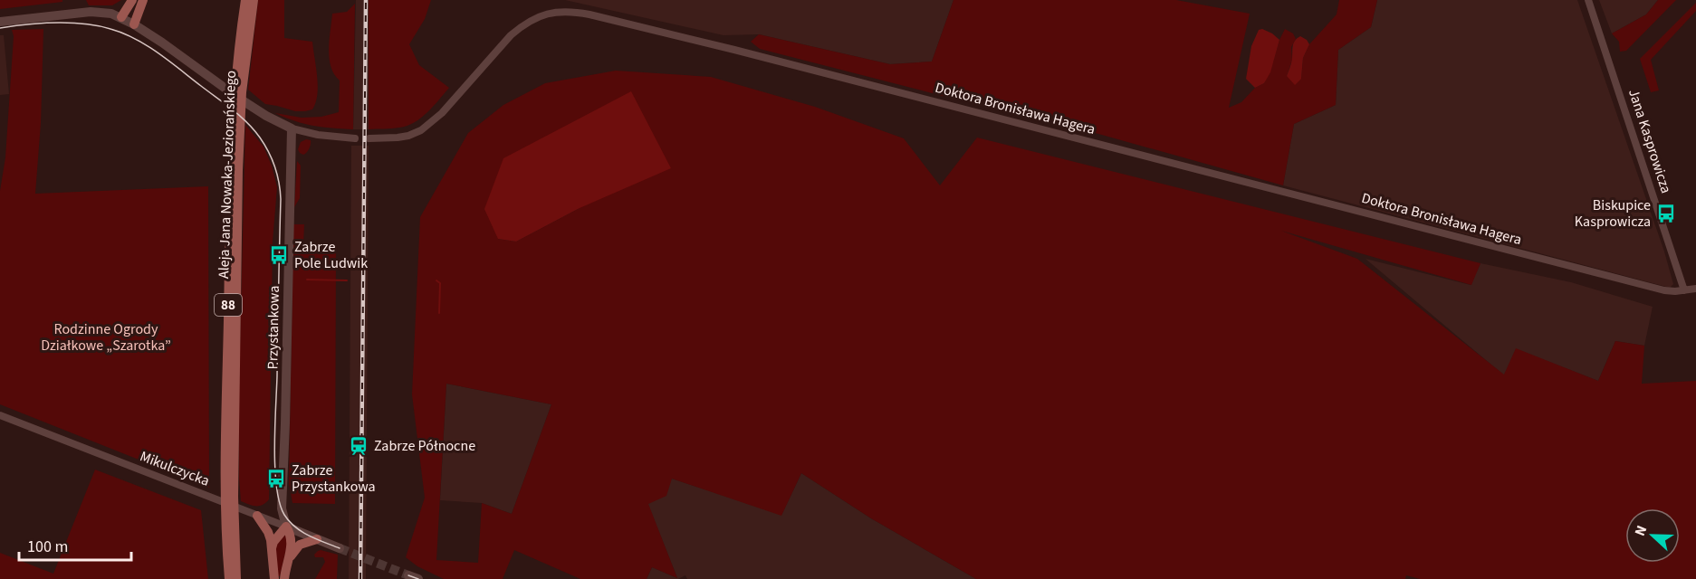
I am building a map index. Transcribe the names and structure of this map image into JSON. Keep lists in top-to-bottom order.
{
  "streets": {
    "main road": [
      "Aleja Jana Nowaka-Jeziorańskiego",
      "88",
      "Przystankowa",
      "Mikulczycka"
    ],
    "street": ["Doktora Bronisława Hagera", "Jana Kasprowicza"]
  },
  "crossings": [
    ["Doktora Bronisława Hagera", "Jana Kasprowicza"],
    ["Przystankowa", "Mikulczycka"]
  ],
  "parks": ["Rodzinne Ogrody Działkowe „Szarotka”"],
  "places": {
    "bus stop": ["Biskupice Kasprowicza", "Zabrze Pole Ludwik", "Zabrze Przystankowa"],
    "station": ["Zabrze Północne"]
  },
  "scale_bar": "100 m",
  "north": "left"
}
